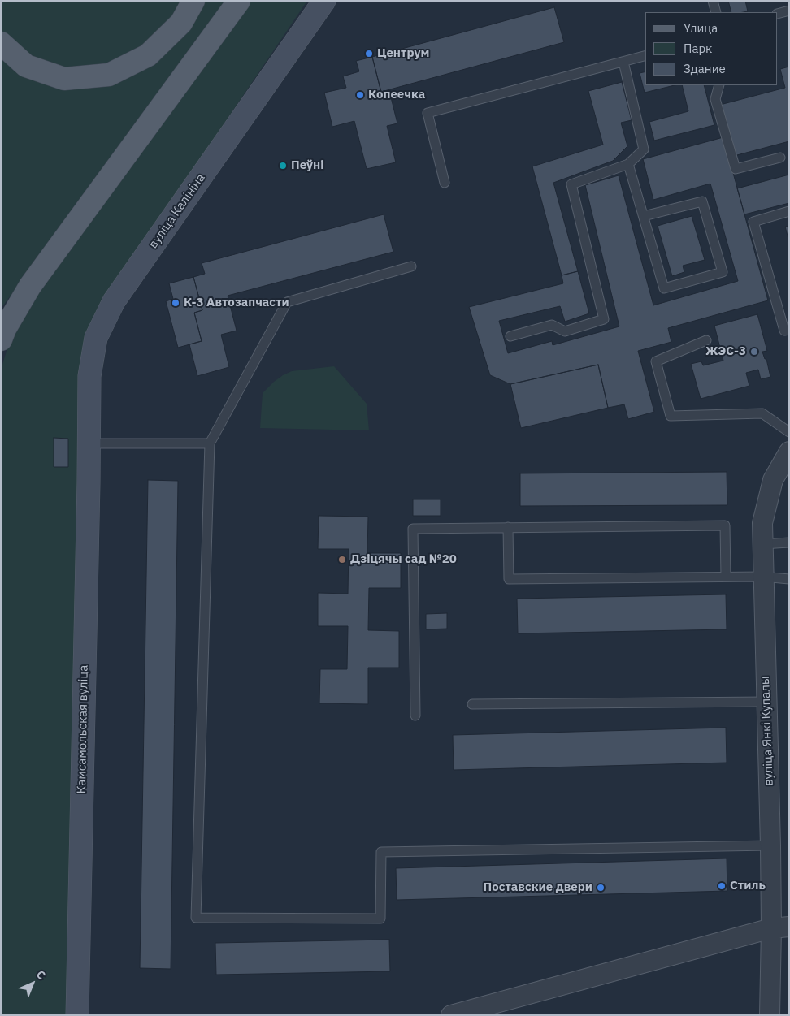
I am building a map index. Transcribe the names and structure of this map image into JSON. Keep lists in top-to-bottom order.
{
  "streets": {
    "street": ["вуліца Калініна", "Камсамольская вуліца", "вуліца Янкі Купалы"]
  },
  "crossings": [
    ["вуліца Калініна", "Камсамольская вуліца"]
  ],
  "places": [
    "Центрум",
    "Копеечка",
    "Пеўні",
    "К-3 Автозапчасти",
    "ЖЭС-3",
    "Дзіцячы сад №20",
    "Стиль",
    "Поставские двери"
  ],
  "legend": ["Улица", "Парк", "Здание"],
  "north": "top right"
}
